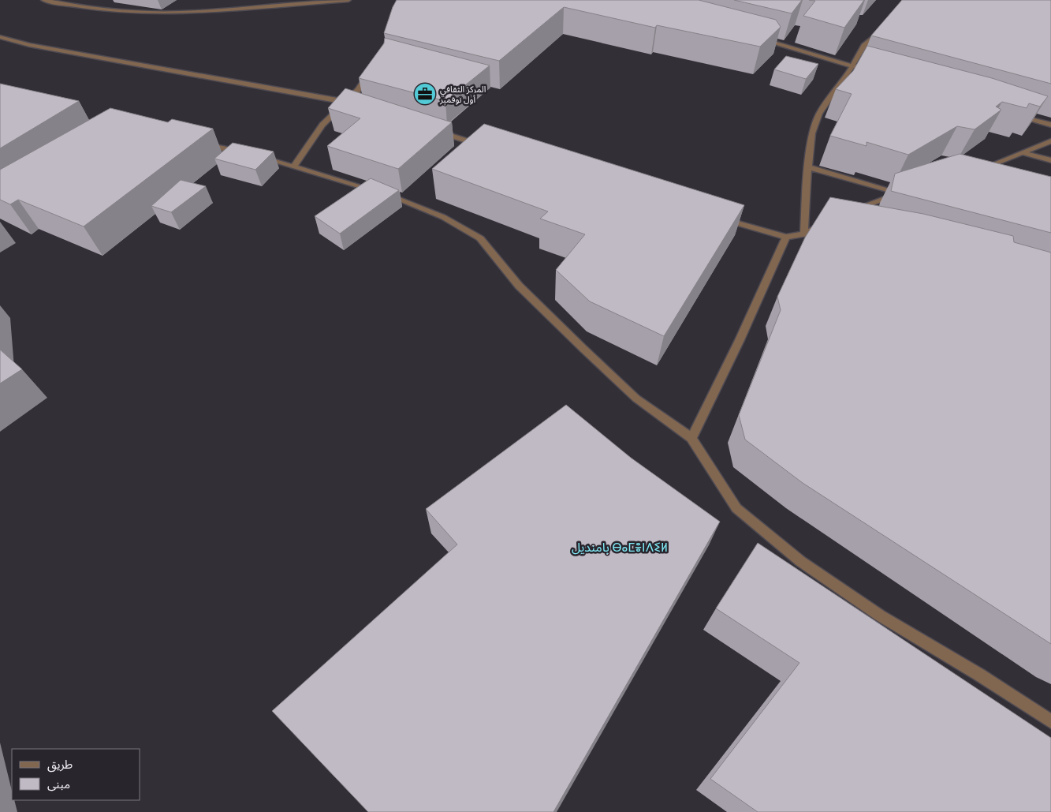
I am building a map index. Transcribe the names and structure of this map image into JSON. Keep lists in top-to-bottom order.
{
  "districts": ["بامنديل ⴱⴰⵎⴻⵏⴷⵉⵍ"],
  "places": {
    "office": ["المركز الثقافي أول نوفمبر"]
  },
  "legend": ["طريق", "مبنى"]
}
